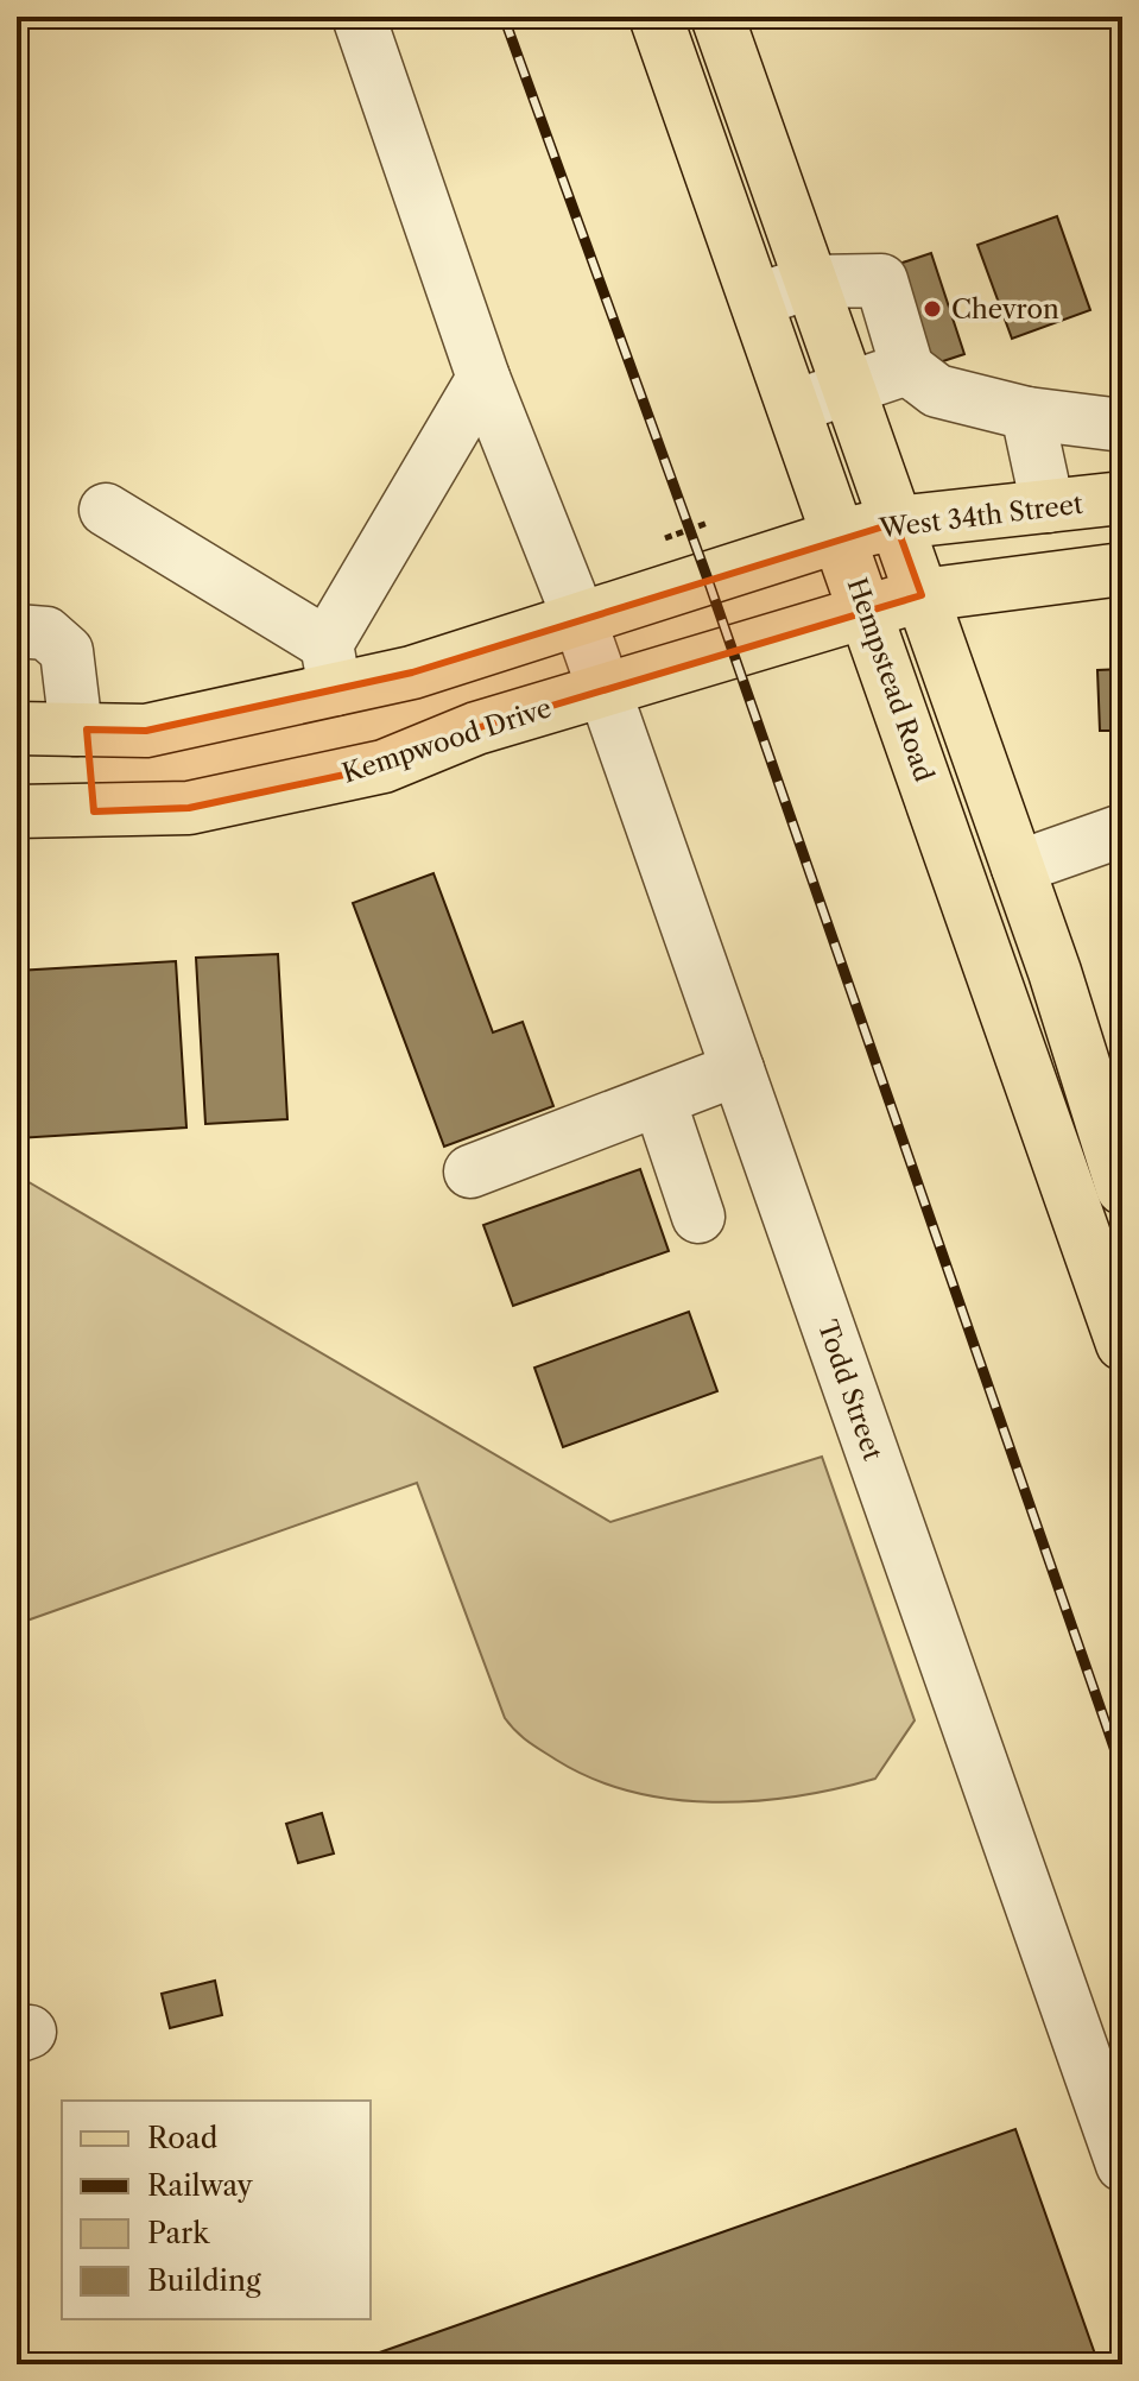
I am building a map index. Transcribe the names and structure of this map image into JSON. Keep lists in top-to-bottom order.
{
  "streets": {
    "main road": ["West 34th Street", "Hempstead Road", "Kempwood Drive"],
    "street": ["Todd Street"]
  },
  "crossings": [
    ["West 34th Street", "Hempstead Road"],
    ["Hempstead Road", "Kempwood Drive"],
    ["Kempwood Drive", "Todd Street"]
  ],
  "places": ["Chevron"],
  "legend": [
    "Road",
    "Railway",
    "Park",
    "Building"
  ]
}
